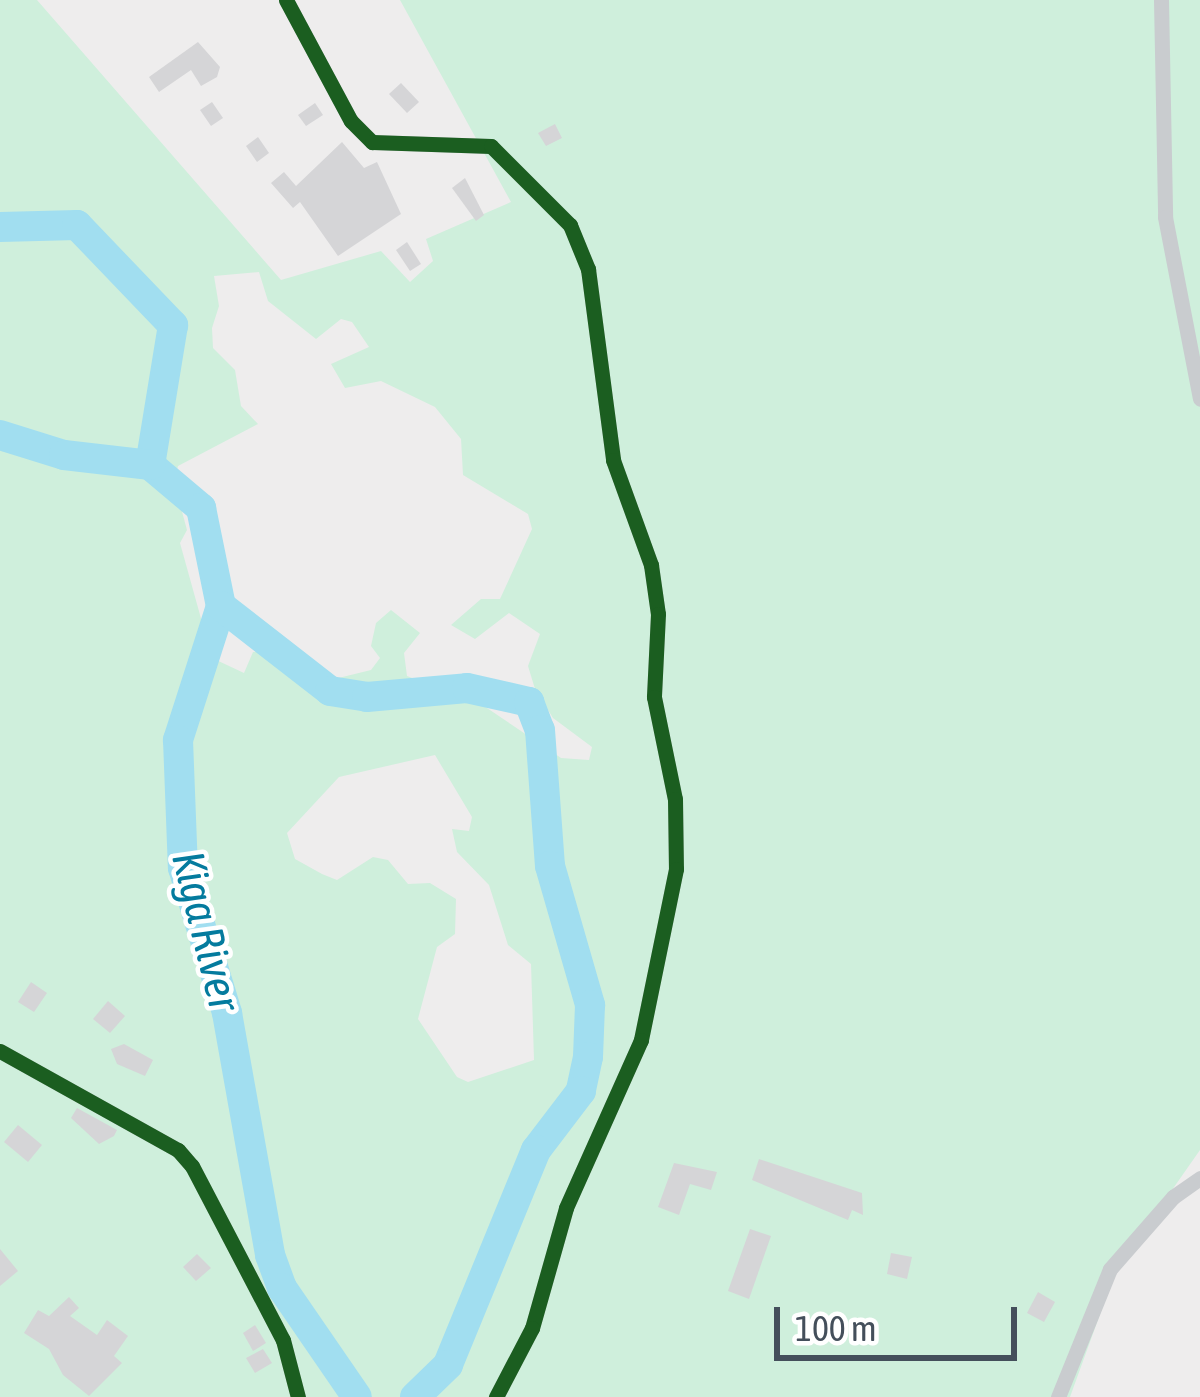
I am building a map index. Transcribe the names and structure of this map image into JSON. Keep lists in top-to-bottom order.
{
  "water": ["Kiga River"],
  "scale_bar": "100 m"
}
